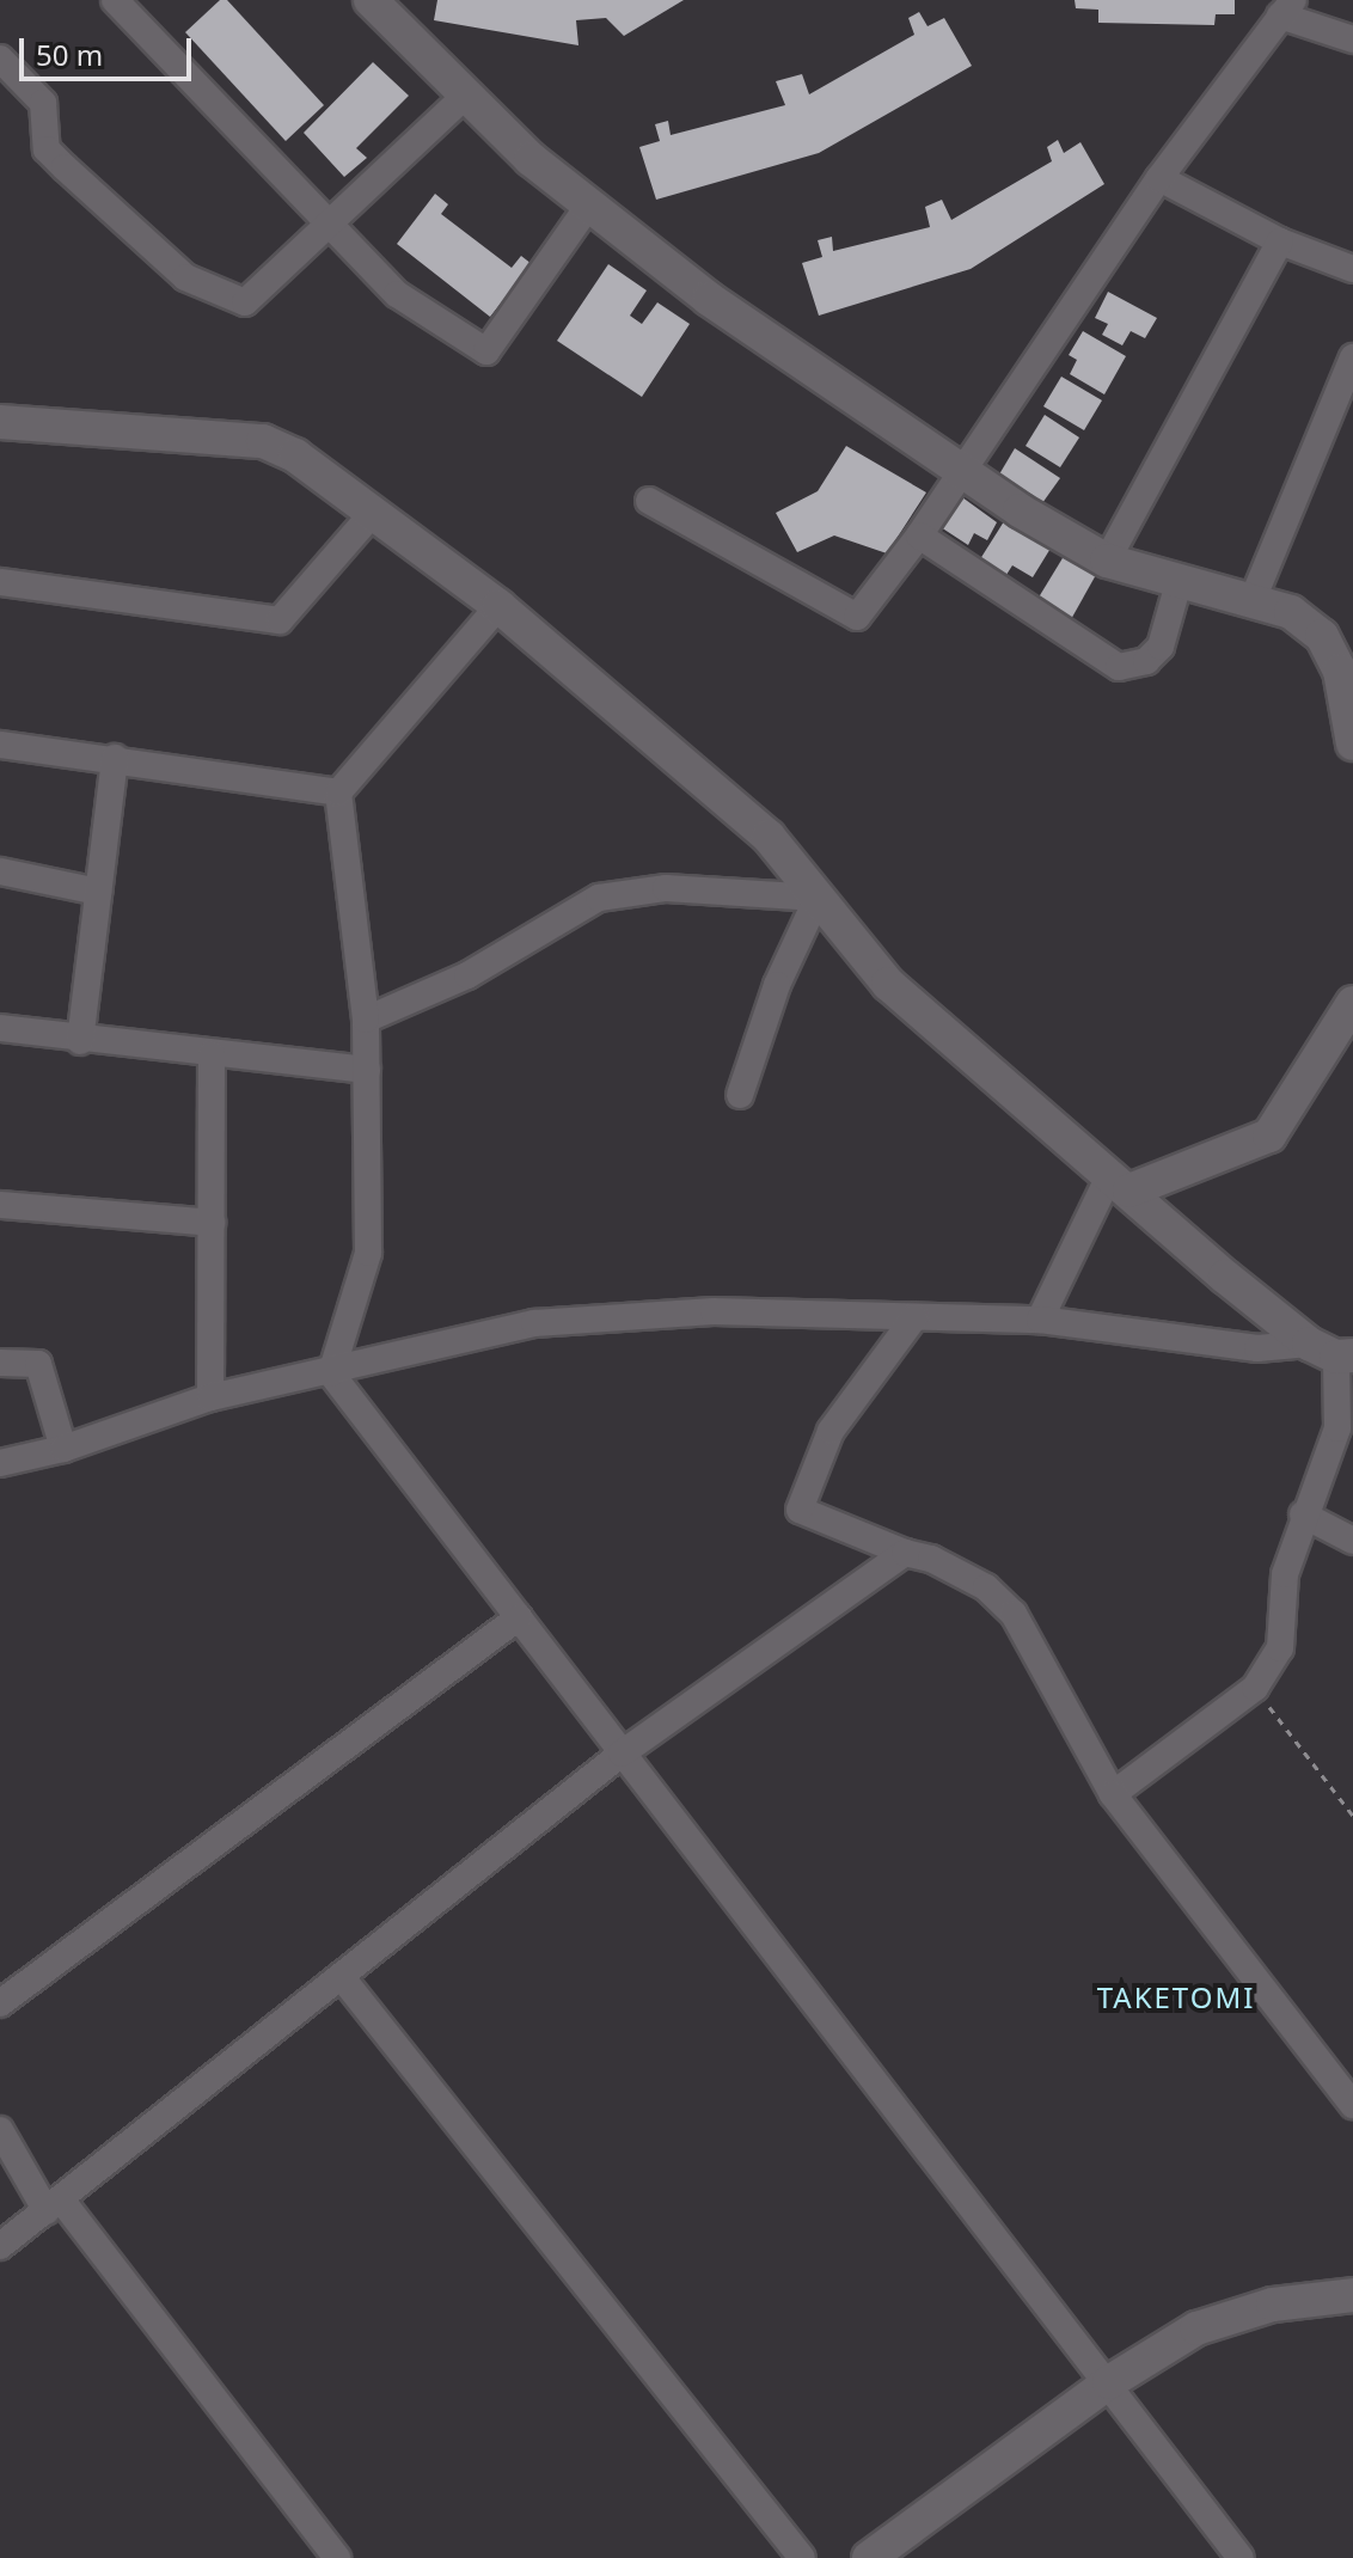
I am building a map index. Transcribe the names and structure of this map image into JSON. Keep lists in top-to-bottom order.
{
  "districts": ["TAKETOMI"],
  "scale_bar": "50 m"
}
